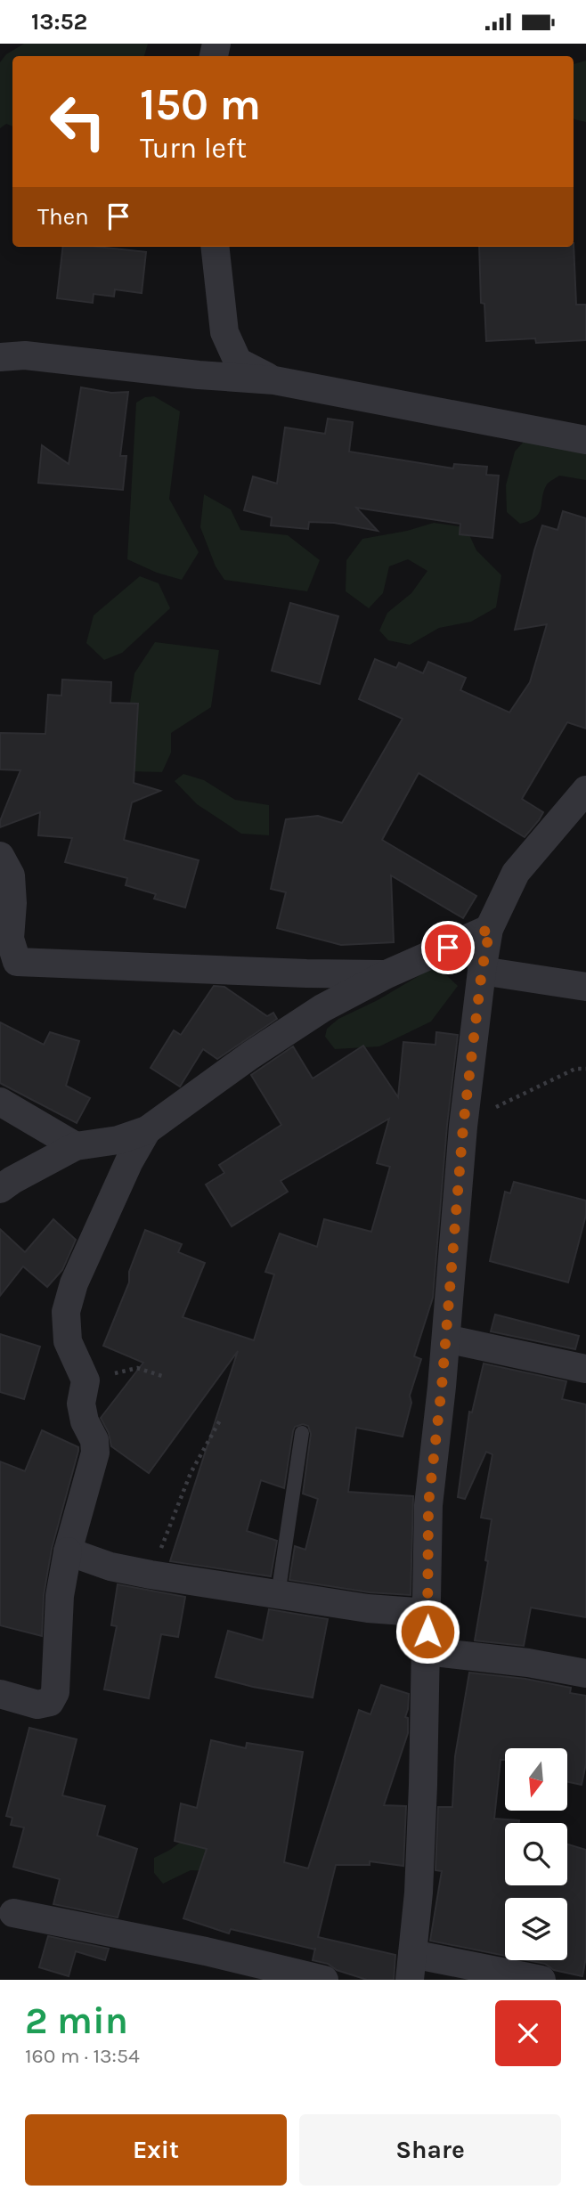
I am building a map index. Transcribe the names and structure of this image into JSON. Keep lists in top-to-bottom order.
{
  "north": "bottom",
  "page": {
    "status": "13:52",
    "turn": ["150 m", "Turn left"],
    "then": "Then",
    "heading": ["2 min", "160 m · 13:54"],
    "buttons": ["Exit", "Share"]
  }
}
